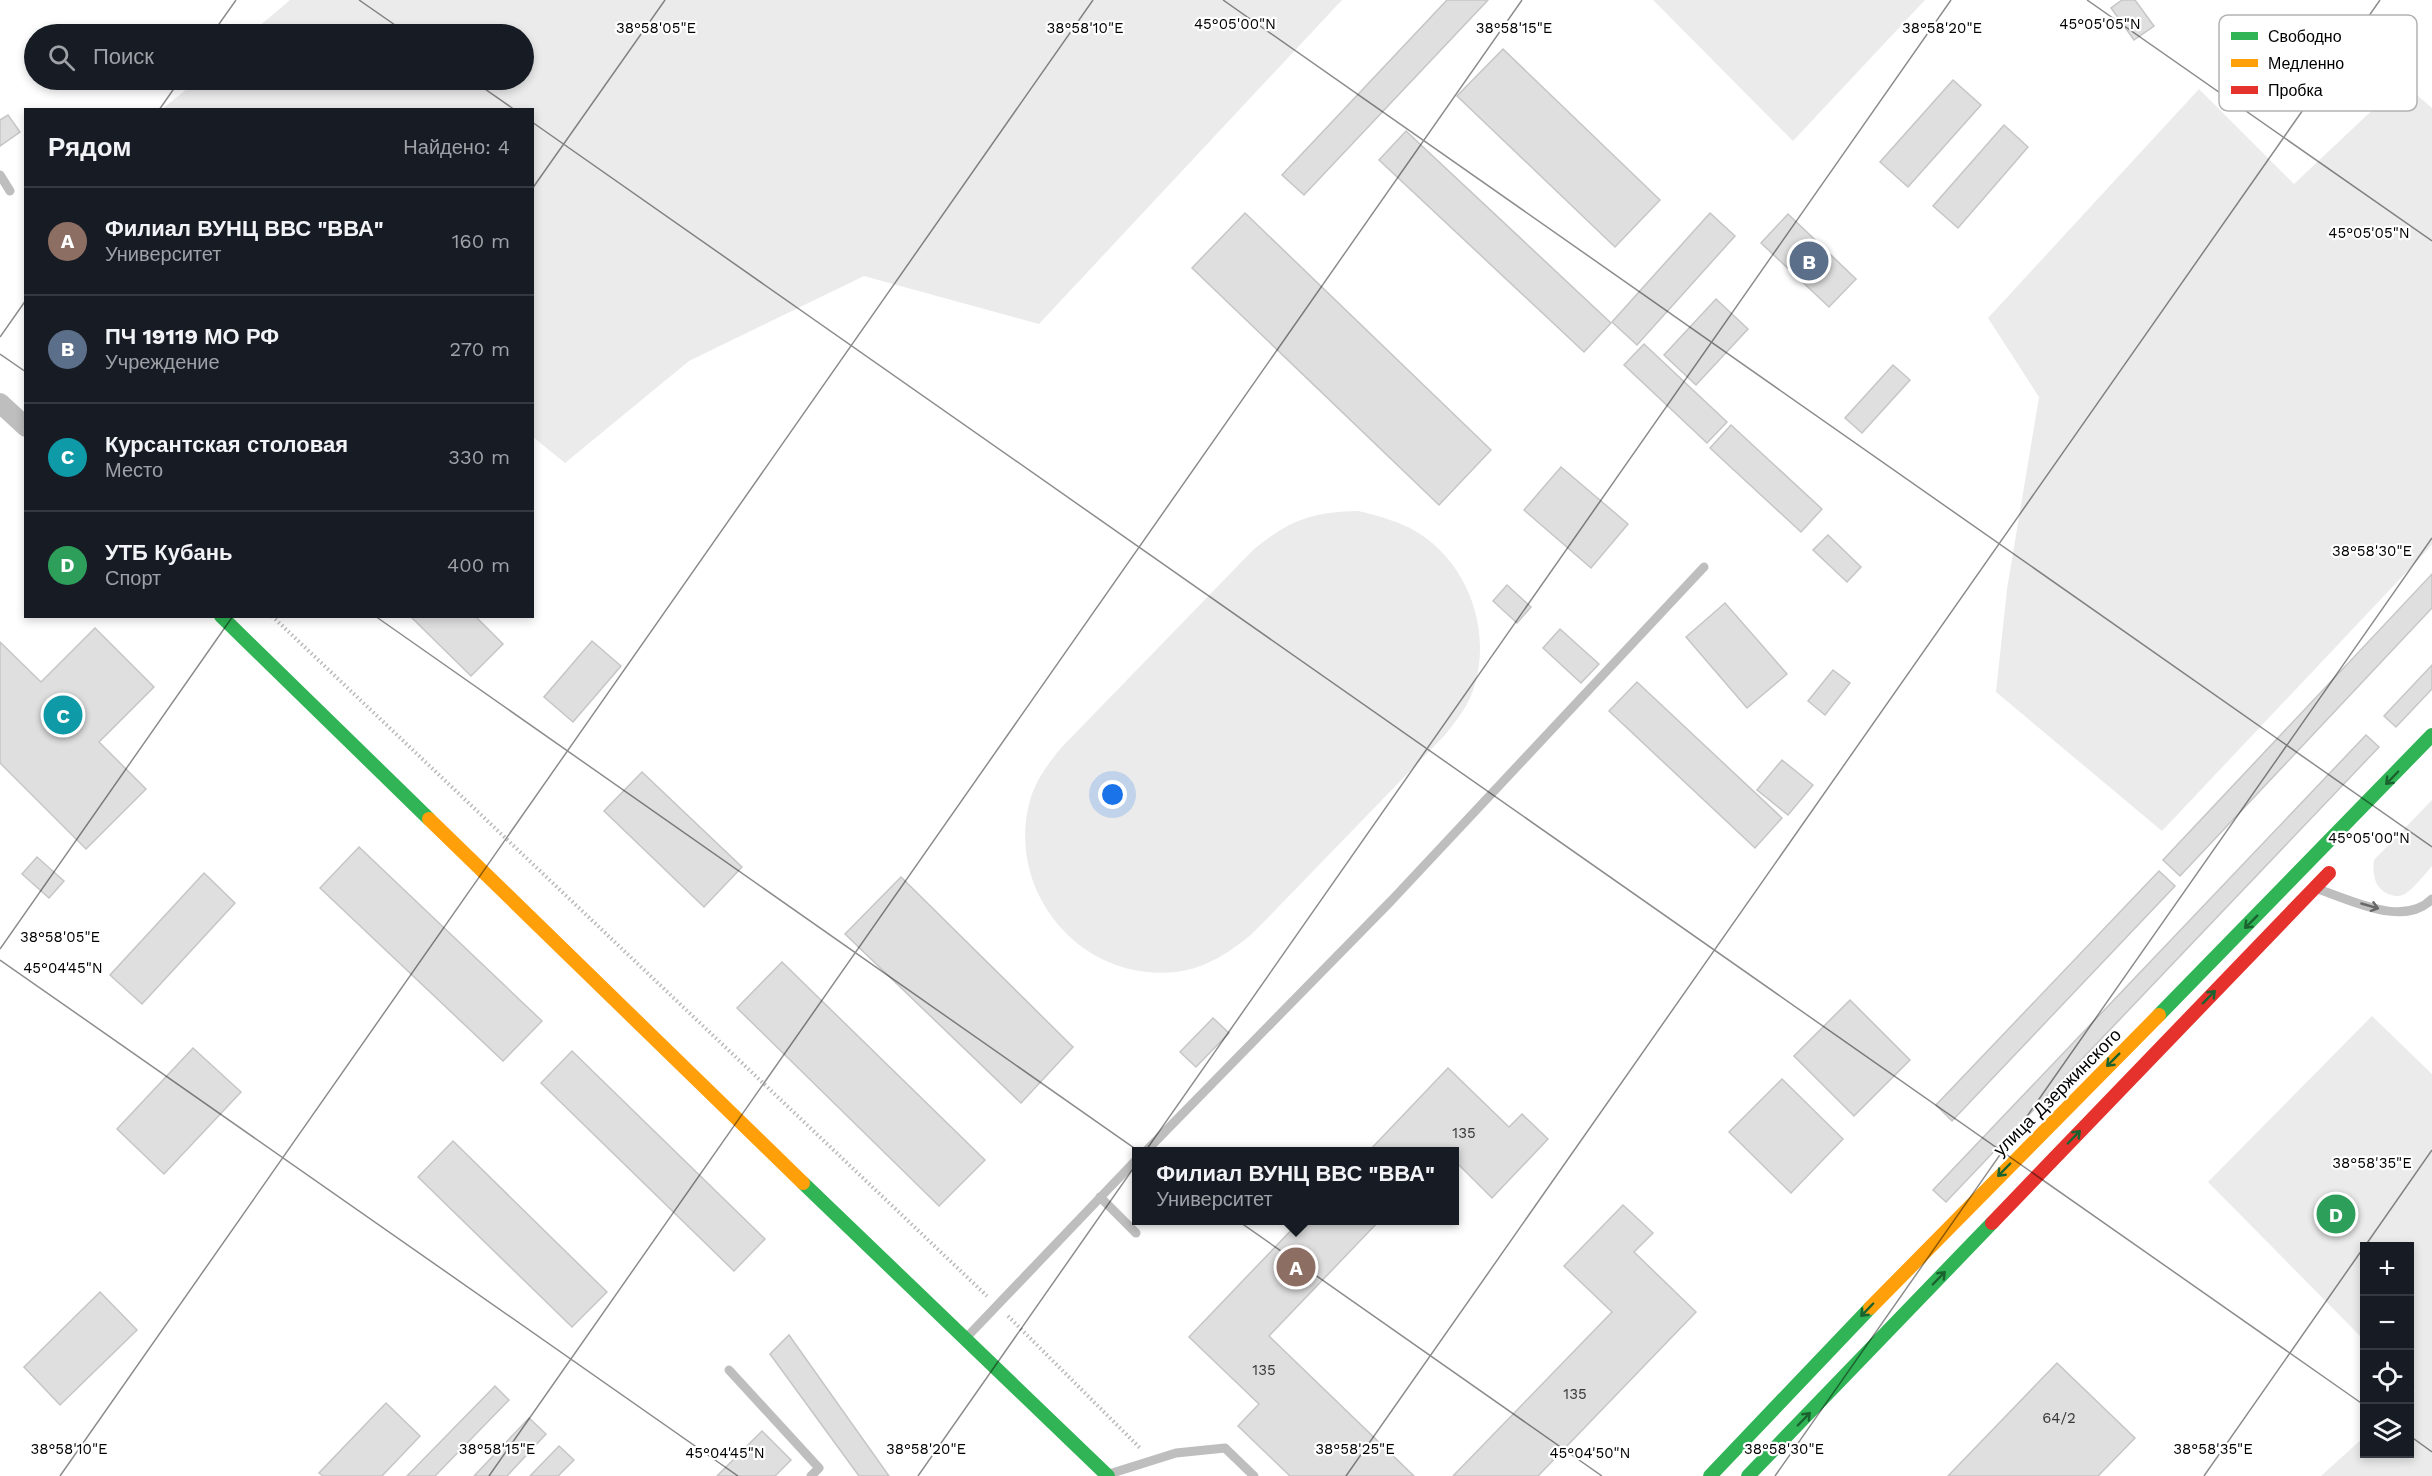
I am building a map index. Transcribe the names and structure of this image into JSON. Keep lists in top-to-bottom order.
{
  "streets": {
    "main road": ["улица Дзержинского"]
  },
  "house_numbers": [
    "135",
    "135",
    "135",
    "64/2"
  ],
  "legend": ["Свободно", "Медленно", "Пробка"],
  "page": {
    "search": "Поиск",
    "heading": ["Рядом", "Найдено: 4"],
    "list": [
      {
        "mark": "A",
        "name": "Филиал ВУНЦ ВВС \"ВВА\"",
        "note": "Университет",
        "value": "160 m"
      },
      {
        "mark": "B",
        "name": "ПЧ 19119 МО РФ",
        "note": "Учреждение",
        "value": "270 m"
      },
      {
        "mark": "C",
        "name": "Курсантская столовая",
        "note": "Место",
        "value": "330 m"
      },
      {
        "mark": "D",
        "name": "УТБ Кубань",
        "note": "Спорт",
        "value": "400 m"
      }
    ],
    "pins": [
      "B",
      "C",
      "D",
      "A"
    ],
    "popup": ["Филиал ВУНЦ ВВС \"ВВА\"", "Университет"],
    "map_buttons": ["+", "−"]
  },
  "coordinates": [
    "45°05'00\"N",
    "45°05'05\"N",
    "38°58'05\"E",
    "38°58'10\"E",
    "38°58'15\"E",
    "38°58'20\"E",
    "38°58'30\"E",
    "45°04'45\"N",
    "38°58'35\"E",
    "38°58'25\"E",
    "45°04'50\"N"
  ]
}
